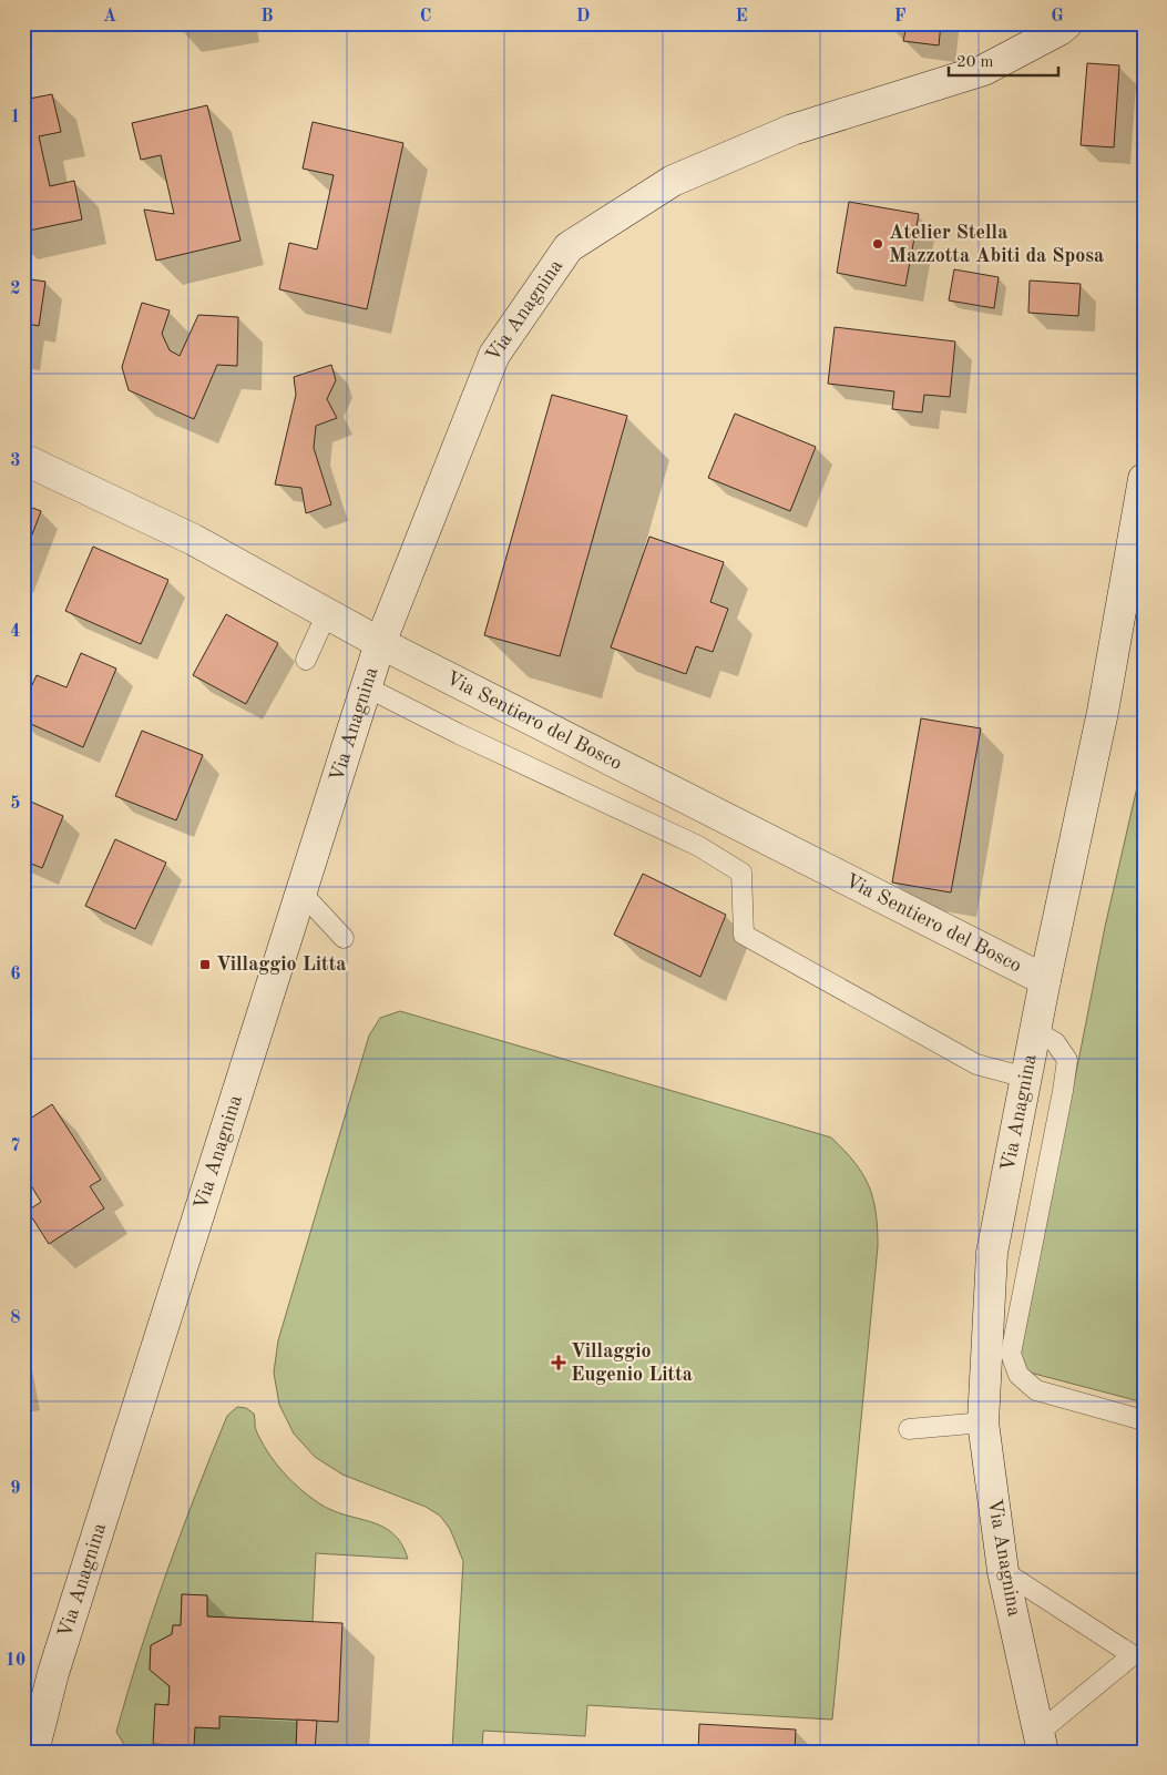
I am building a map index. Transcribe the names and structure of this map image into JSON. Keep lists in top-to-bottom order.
{
  "streets": {
    "main road": ["Via Anagnina", "Via Sentiero del Bosco"]
  },
  "crossings": [
    ["Via Anagnina", "Via Sentiero del Bosco"]
  ],
  "places": {
    "other": ["Atelier Stella Mazzotta Abiti da Sposa"],
    "transit": ["Villaggio Litta"],
    "health": ["Villaggio Eugenio Litta"]
  },
  "scale_bar": "20 m",
  "grid": {
    "columns": [
      "A",
      "B",
      "C",
      "D",
      "E",
      "F",
      "G"
    ],
    "rows": [
      "1",
      "2",
      "3",
      "4",
      "5",
      "6",
      "7",
      "8",
      "9",
      "10"
    ]
  }
}
